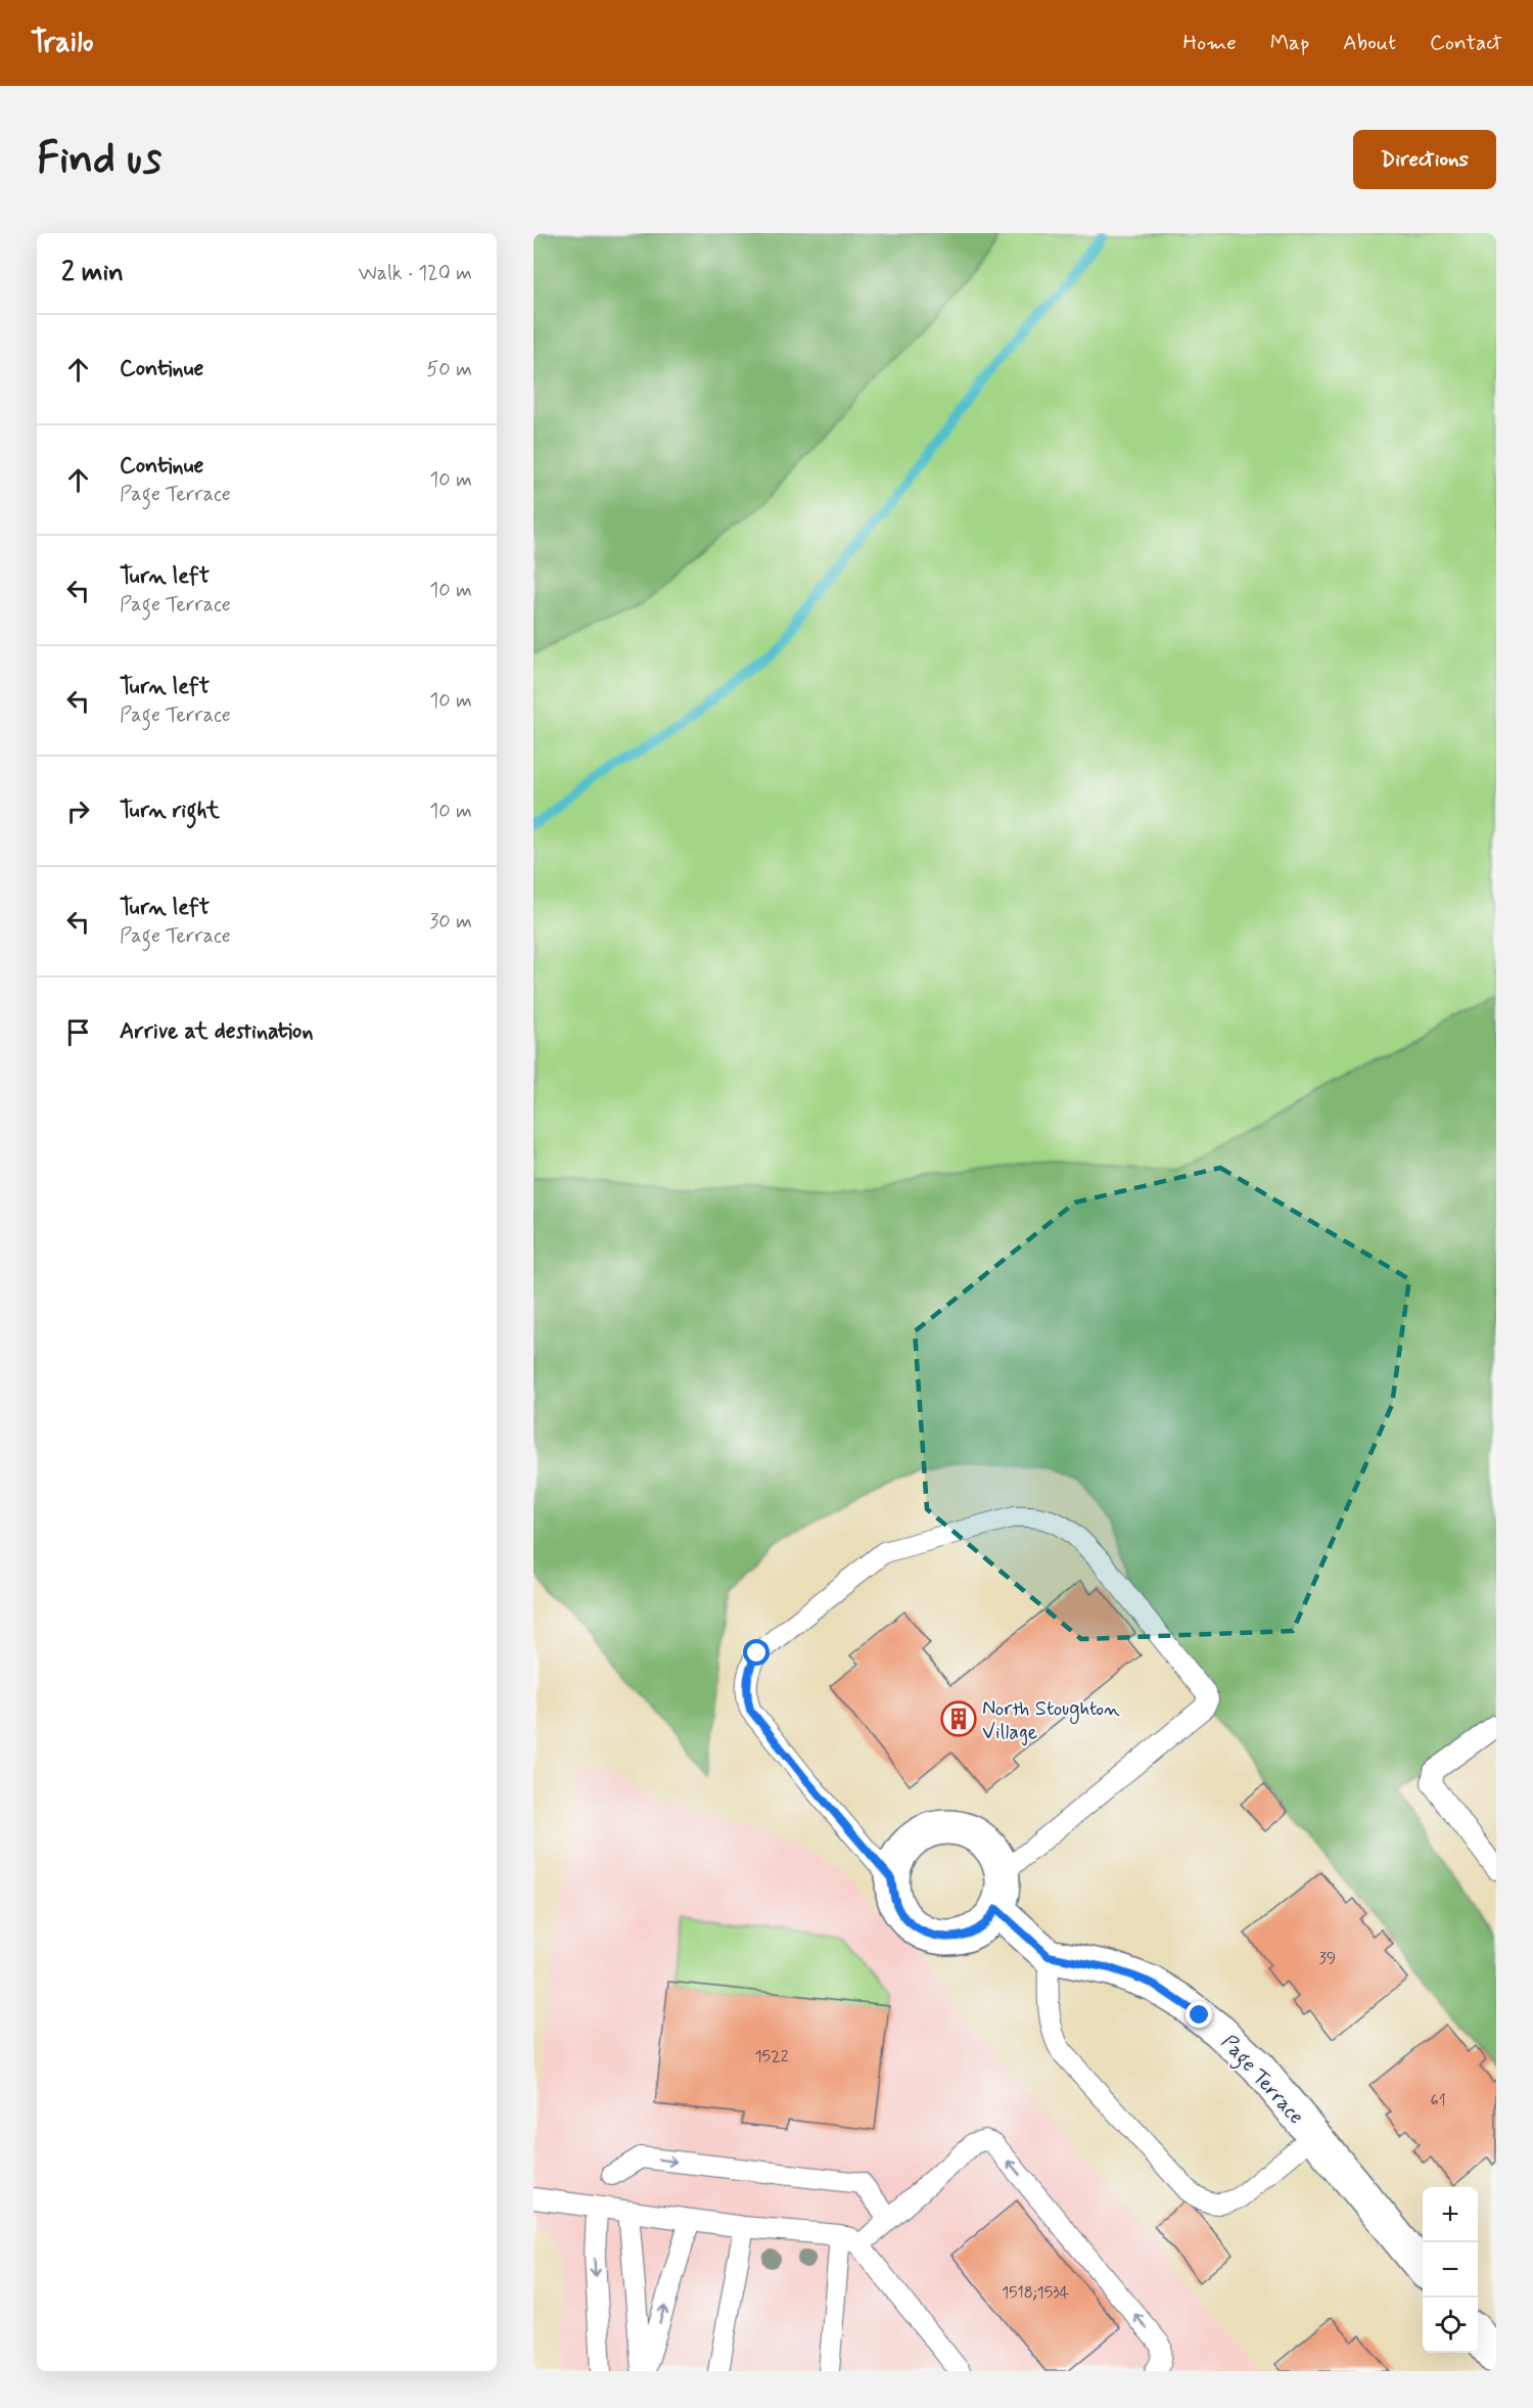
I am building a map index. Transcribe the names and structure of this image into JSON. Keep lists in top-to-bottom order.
{
  "streets": {
    "street": ["Page Terrace"]
  },
  "places": {
    "building": ["North Stoughton Village"]
  },
  "house_numbers": [
    "39",
    "1522",
    "61",
    "1518;1534"
  ],
  "page": {
    "header": "Trailo",
    "nav": [
      "Home",
      "Map",
      "About",
      "Contact"
    ],
    "buttons": "Directions",
    "title": "Find us",
    "heading": ["2 min", "Walk · 120 m"],
    "list": [
      ["Continue", "50 m"],
      ["Continue", "Page Terrace", "10 m"],
      ["Turn left", "Page Terrace", "10 m"],
      ["Turn left", "Page Terrace", "10 m"],
      ["Turn right", "10 m"],
      ["Turn left", "Page Terrace", "30 m"],
      "Arrive at destination"
    ],
    "map_buttons": ["+", "−"]
  }
}
